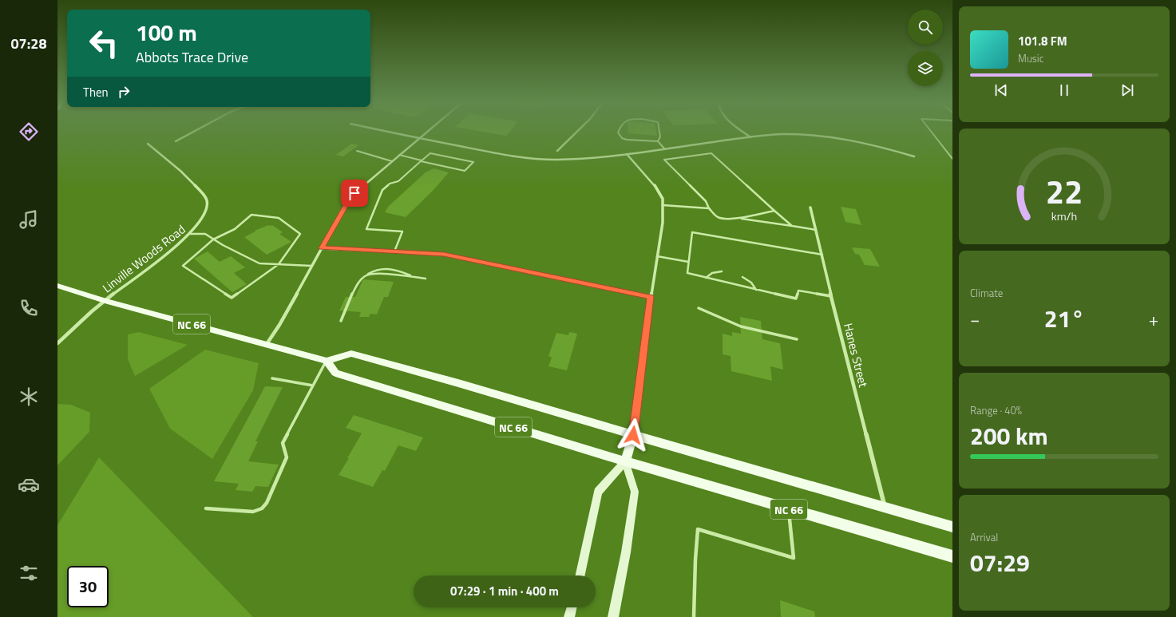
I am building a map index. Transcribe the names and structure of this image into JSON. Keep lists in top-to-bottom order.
{
  "streets": {
    "main road": ["NC 66"],
    "street": ["Linville Woods Road", "Hanes Street"]
  },
  "crossings": [
    ["Linville Woods Road", "NC 66"],
    ["NC 66", "Hanes Street"]
  ],
  "page": {
    "tabs": "07:28",
    "turn": ["100 m", "Abbots Trace Drive"],
    "song": ["101.8 FM", "Music"],
    "then": "Then",
    "tile": [
      "Climate",
      ["Range · 40%", "200 km"],
      ["Arrival", "07:29"]
    ],
    "heat": ["−", "21°", "+"],
    "limit": "30",
    "trip": "07:29 · 1 min · 400 m",
    "gauge": ["22", "km/h"]
  }
}
